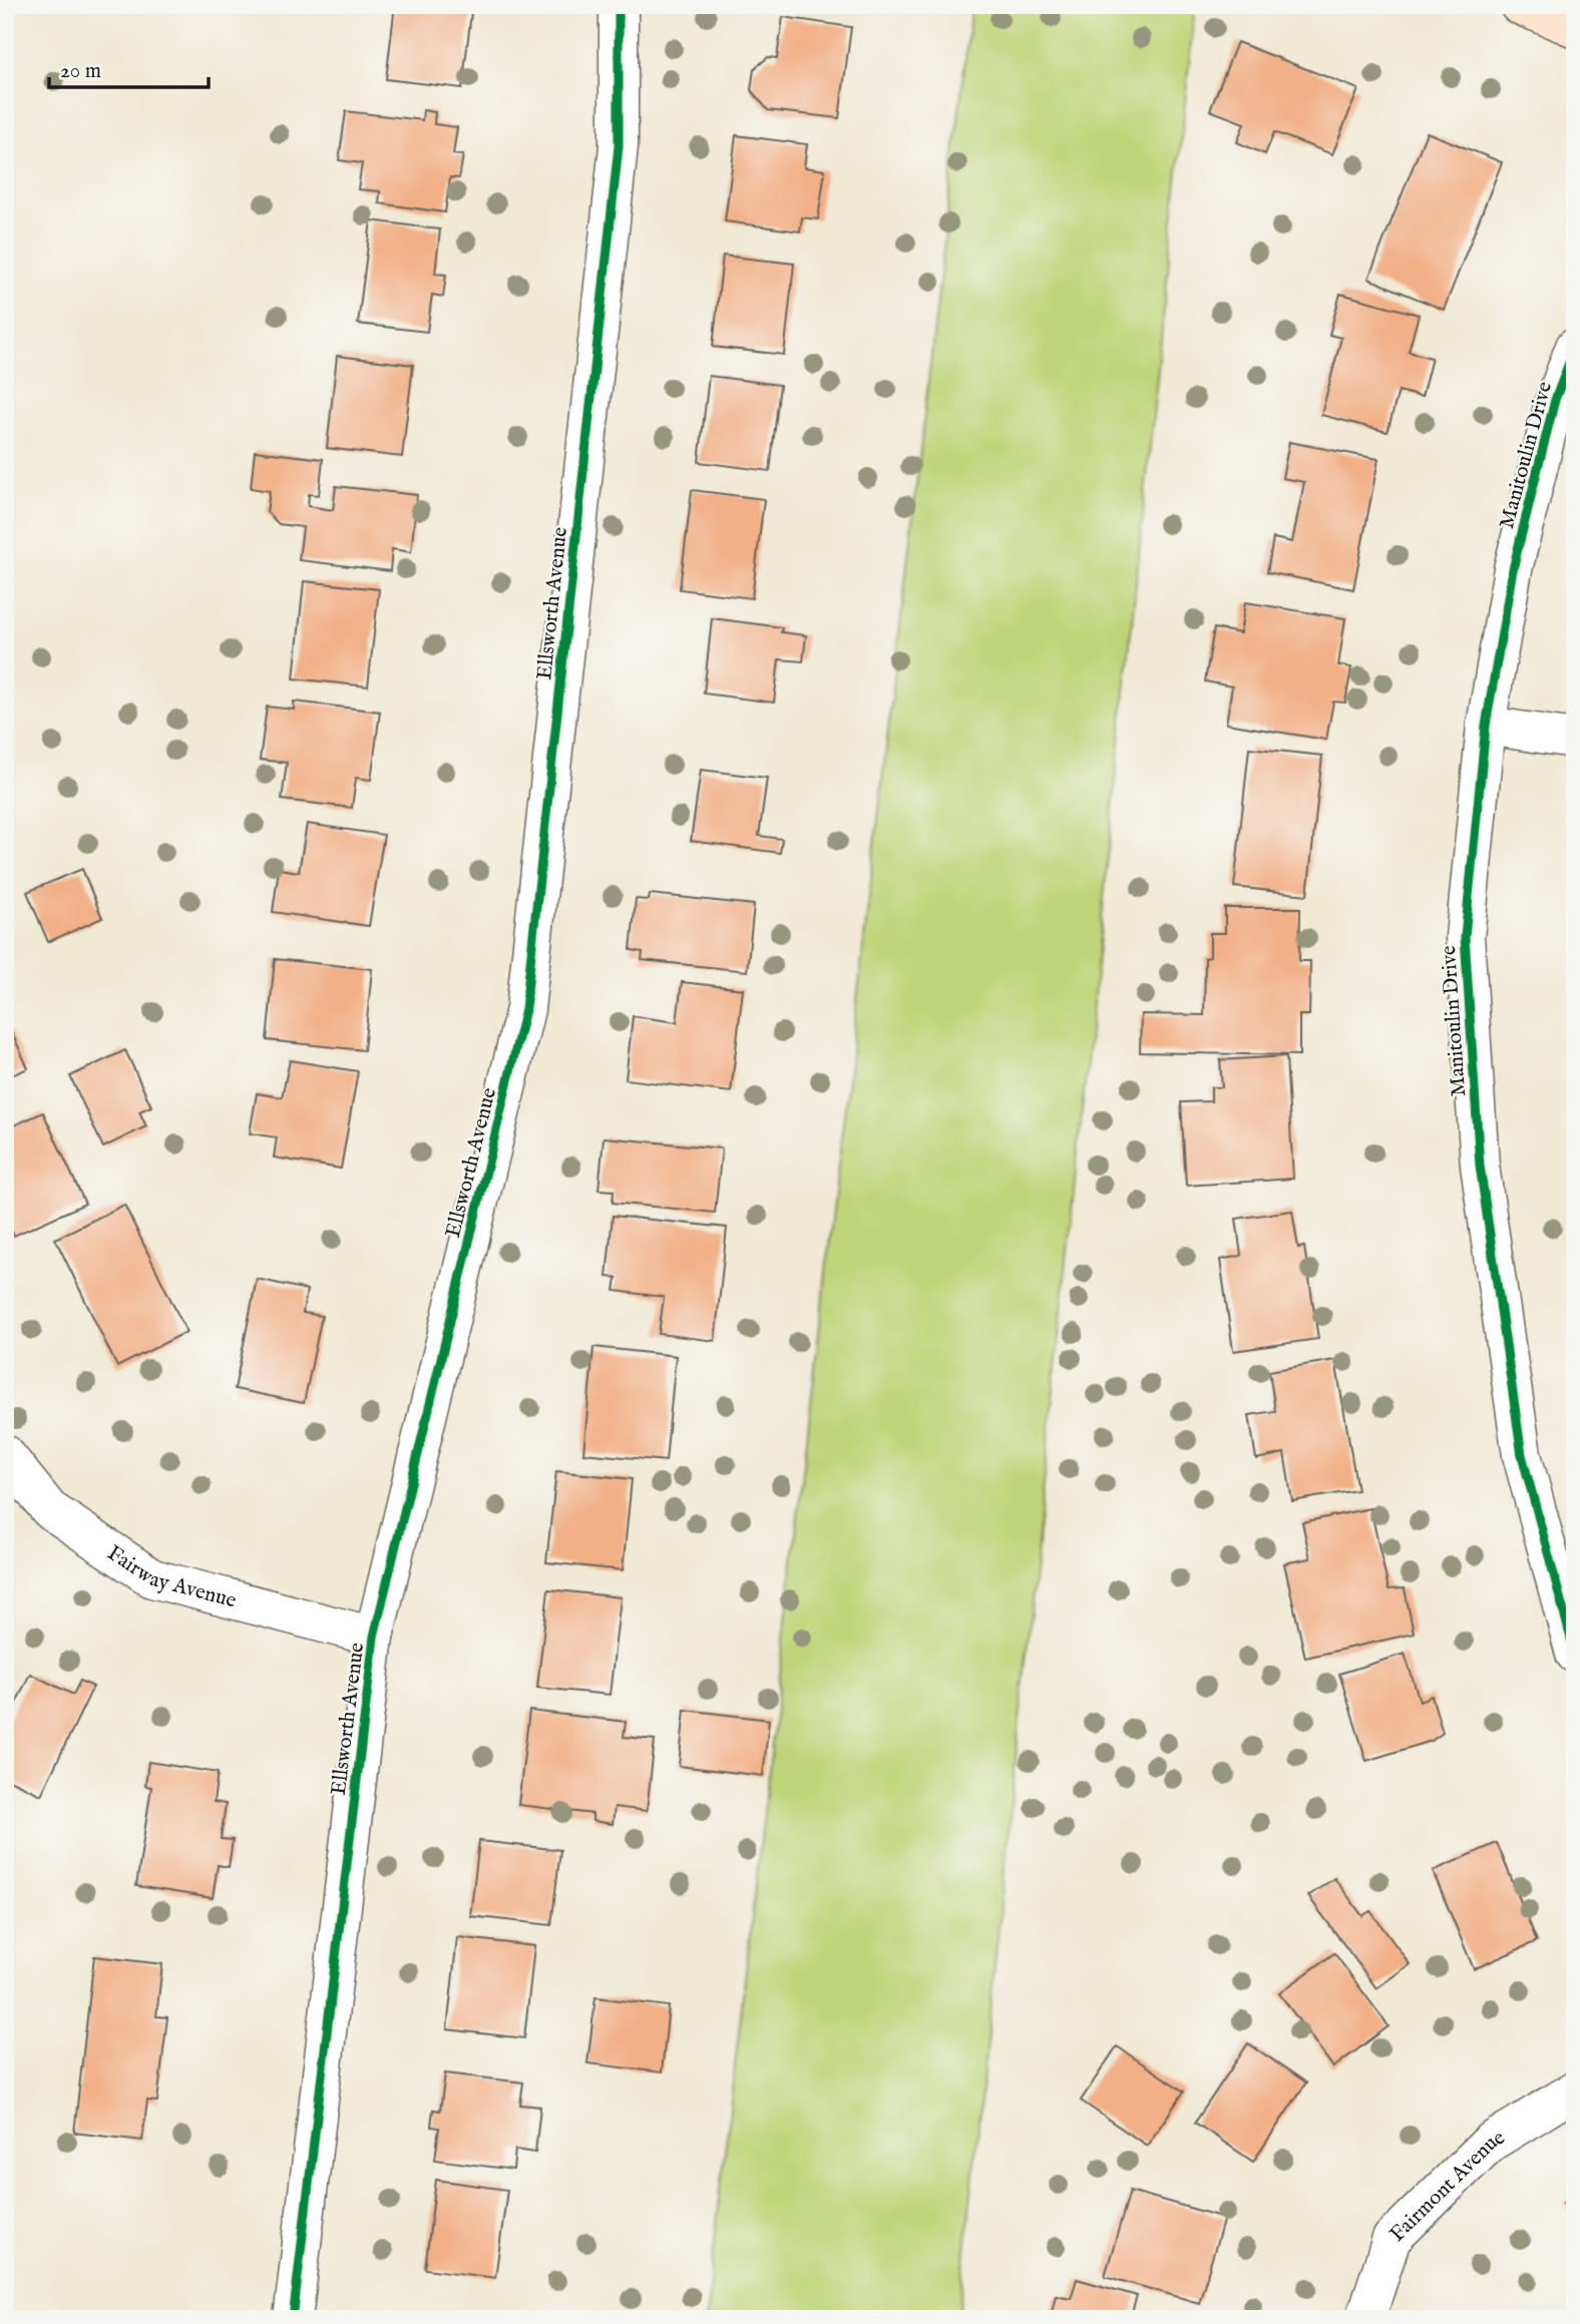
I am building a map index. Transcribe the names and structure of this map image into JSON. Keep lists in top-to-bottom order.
{
  "streets": {
    "street": [
      "Manitoulin Drive",
      "Ellsworth Avenue",
      "Fairway Avenue",
      "Fairmont Avenue"
    ]
  },
  "crossings": [
    ["Ellsworth Avenue", "Fairway Avenue"]
  ],
  "scale_bar": "20 m"
}
